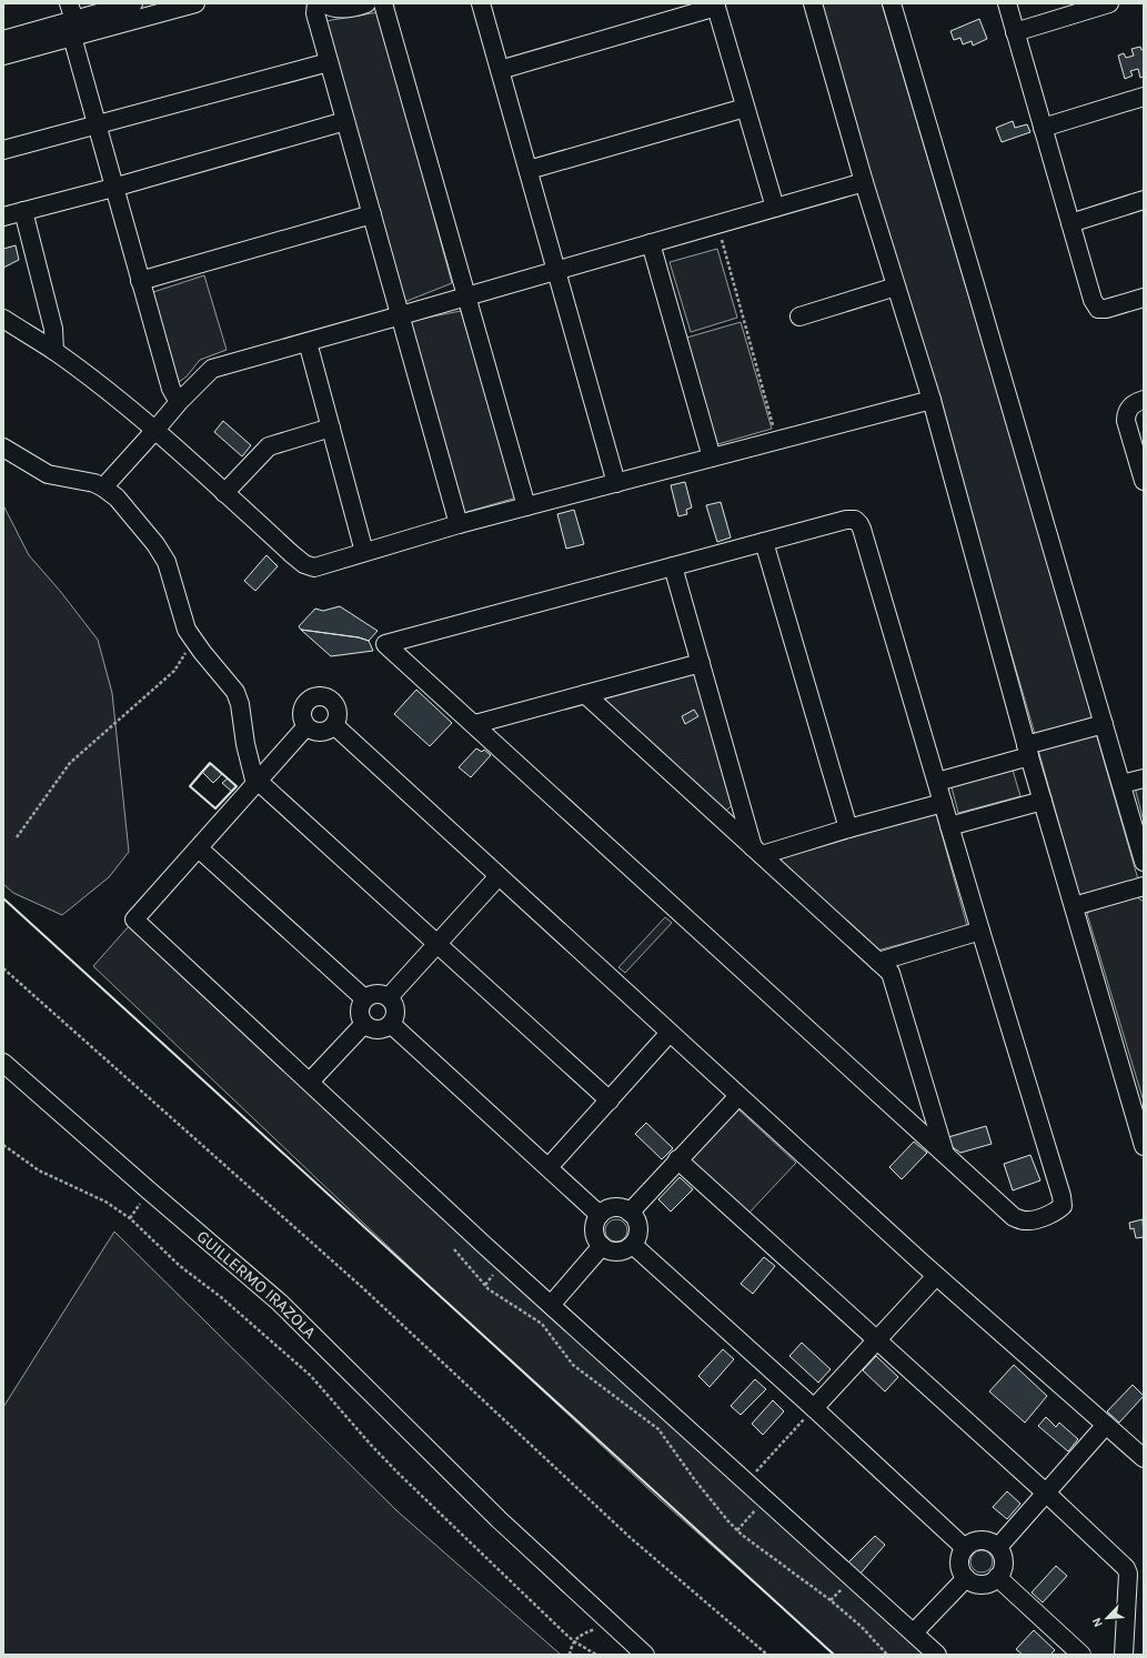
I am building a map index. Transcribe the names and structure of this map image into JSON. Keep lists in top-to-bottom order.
{
  "streets": {
    "street": ["GUILLERMO IRAZOLA"]
  },
  "north": "bottom left"
}
